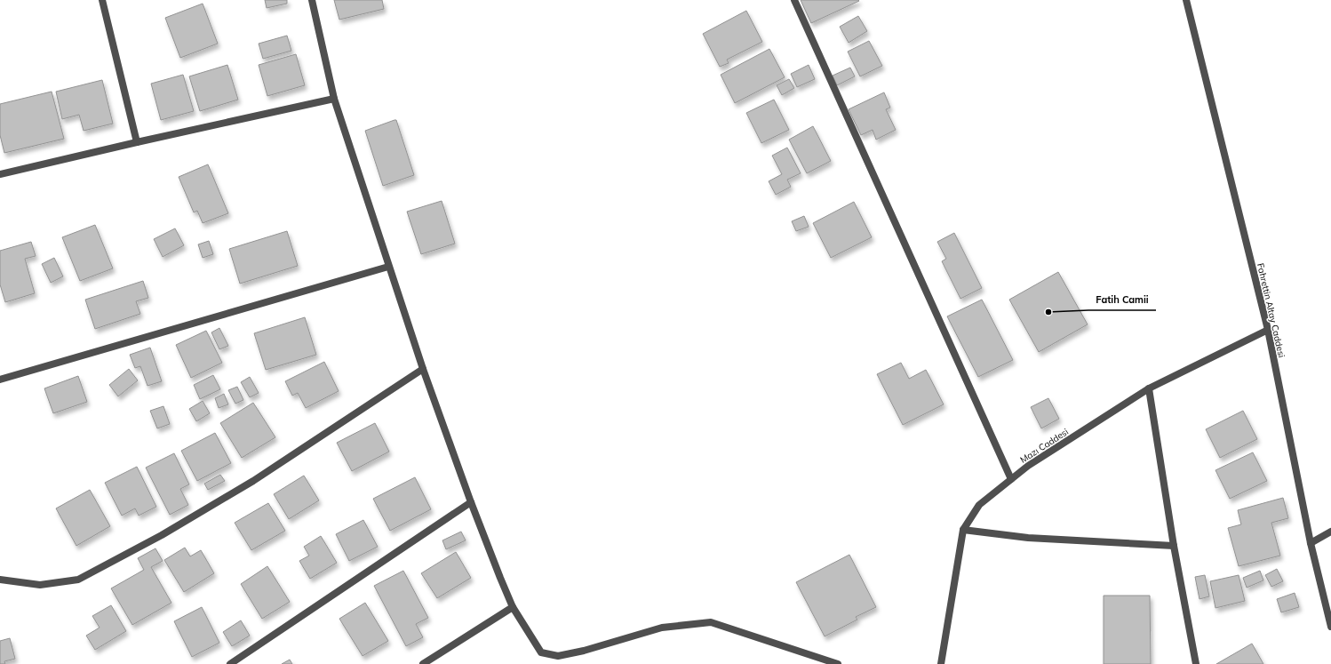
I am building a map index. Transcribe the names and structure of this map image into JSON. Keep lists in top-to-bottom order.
{
  "streets": {
    "street": ["Fahrettin Altay Caddesi", "Mazı Caddesi"]
  },
  "crossings": [
    ["Fahrettin Altay Caddesi", "Mazı Caddesi"]
  ],
  "places": ["Fatih Camii"]
}
